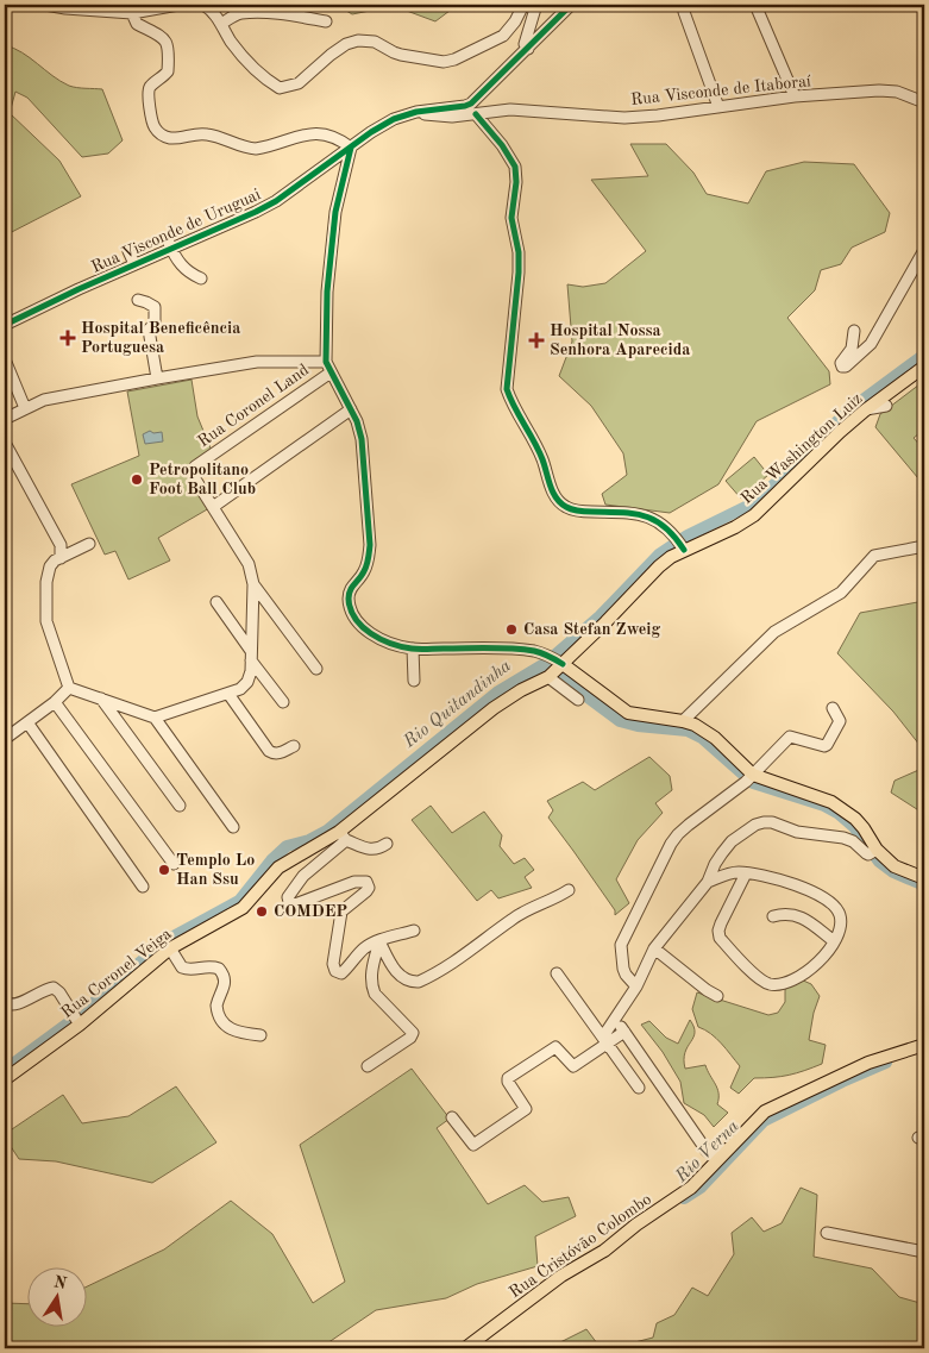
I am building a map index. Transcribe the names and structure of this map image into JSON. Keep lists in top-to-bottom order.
{
  "streets": {
    "main road": ["Rua Washington Luiz", "Rua Coronel Veiga", "Rua Cristóvão Colombo"],
    "street": ["Rua Visconde de Itaboraí", "Rua Visconde de Uruguai", "Rua Coronel Land"]
  },
  "crossings": [
    ["Rua Visconde de Itaboraí", "Rua Visconde de Uruguai"],
    ["Rua Washington Luiz", "Rua Coronel Veiga"]
  ],
  "water": ["Rio Quitandinha", "Rio Verna"],
  "places": {
    "health": ["Hospital Beneficência Portuguesa", "Hospital Nossa Senhora Aparecida"],
    "other": [
      "Petropolitano Foot Ball Club",
      "Casa Stefan Zweig",
      "Templo Lo Han Ssu",
      "COMDEP"
    ]
  },
  "north": "top"
}
